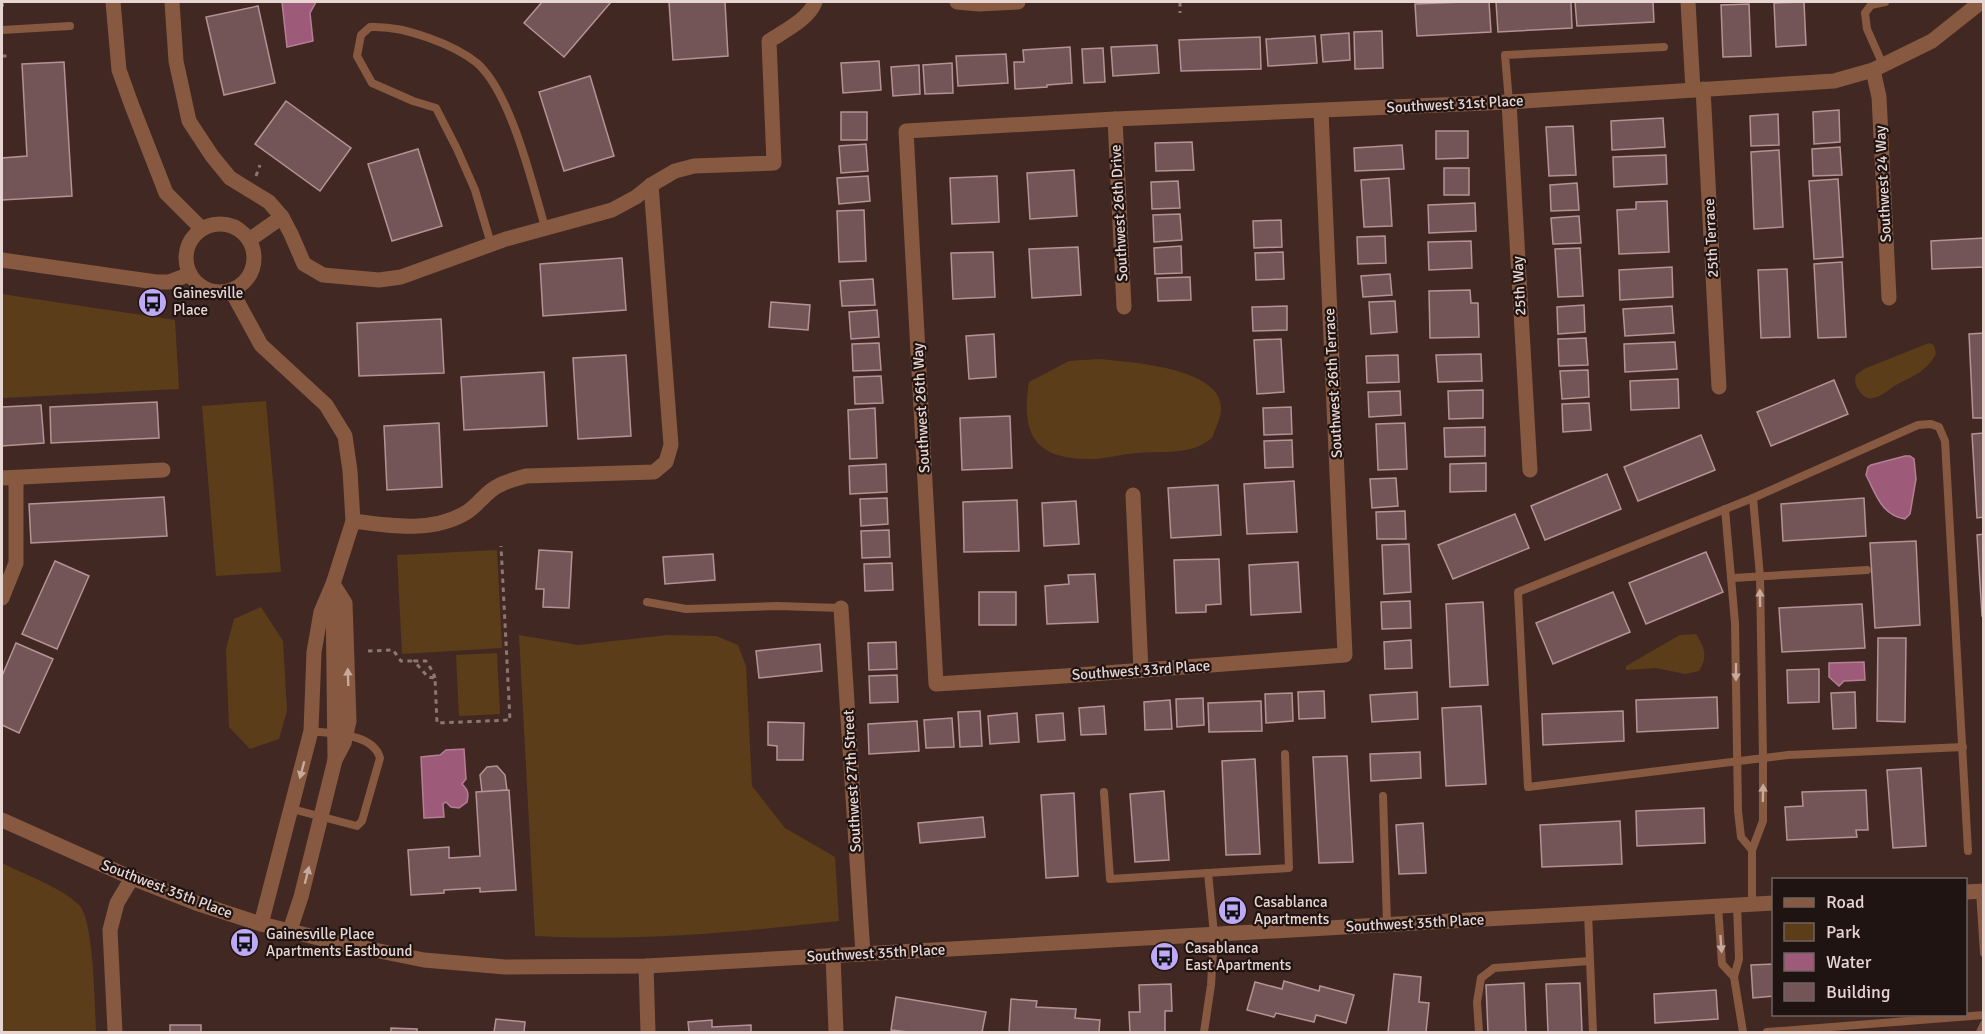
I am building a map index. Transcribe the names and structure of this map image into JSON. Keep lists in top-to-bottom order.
{
  "streets": {
    "street": [
      "Southwest 31st Place",
      "Southwest 24 Way",
      "Southwest 26th Drive",
      "25th Terrace",
      "25th Way",
      "Southwest 26th Terrace",
      "Southwest 26th Way",
      "Southwest 33rd Place",
      "Southwest 27th Street",
      "Southwest 35th Place"
    ]
  },
  "crossings": [
    ["Southwest 31st Place", "Southwest 24 Way"],
    ["Southwest 31st Place", "Southwest 26th Drive"],
    ["Southwest 31st Place", "25th Terrace"],
    ["Southwest 31st Place", "25th Way"],
    ["Southwest 31st Place", "Southwest 26th Terrace"],
    ["Southwest 31st Place", "Southwest 26th Way"],
    ["Southwest 26th Terrace", "Southwest 33rd Place"],
    ["Southwest 26th Way", "Southwest 33rd Place"],
    ["Southwest 27th Street", "Southwest 35th Place"]
  ],
  "places": {
    "bus stop": [
      "Gainesville Place",
      "Casablanca Apartments",
      "Gainesville Place Apartments Eastbound",
      "Casablanca East Apartments"
    ]
  },
  "legend": [
    "Road",
    "Park",
    "Water",
    "Building"
  ]
}
